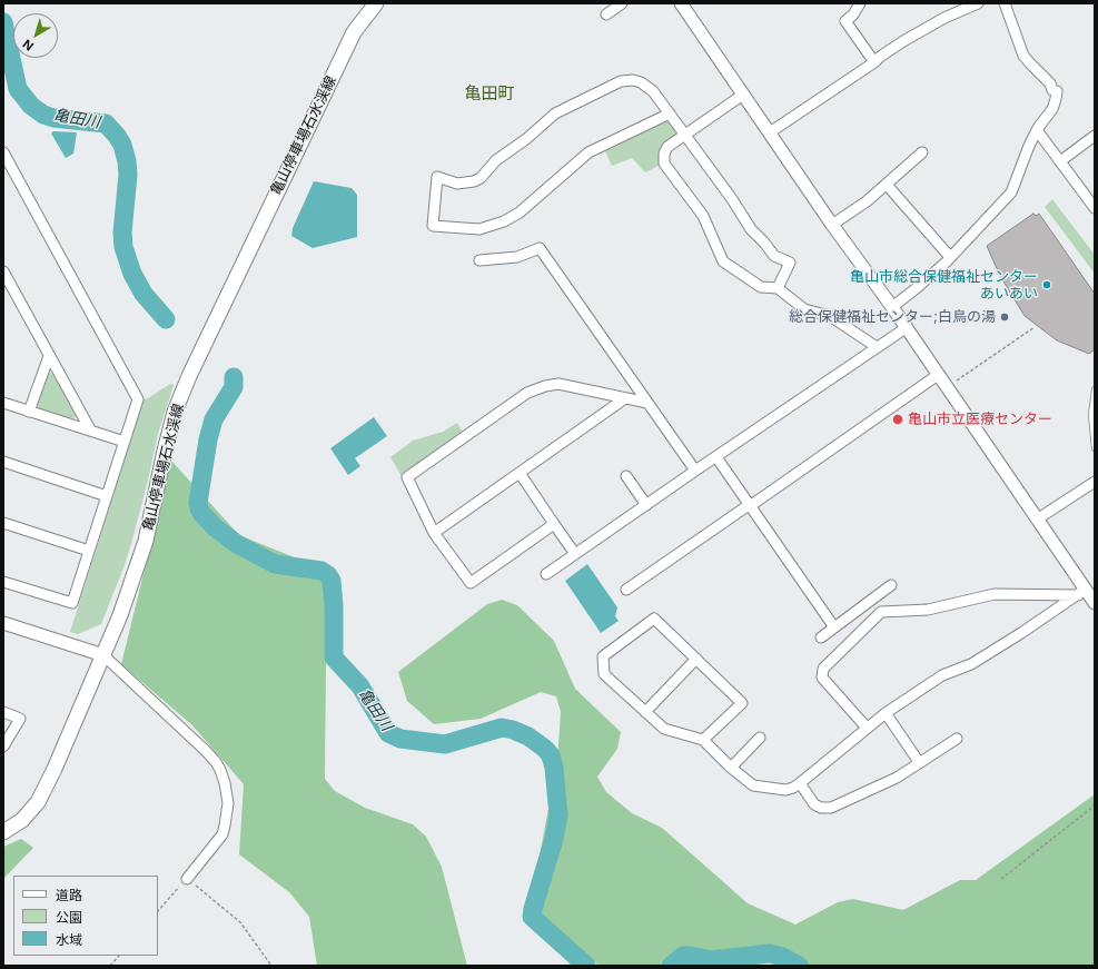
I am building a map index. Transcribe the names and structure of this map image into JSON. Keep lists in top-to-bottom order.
{
  "streets": {
    "main road": ["亀山停車場石水渓線"]
  },
  "districts": ["亀田町"],
  "water": ["亀田川"],
  "places": ["亀山市総合保健福祉センター あいあい", "総合保健福祉センター;白鳥の湯", "亀山市立医療センター"],
  "legend": ["道路", "公園", "水域"],
  "north": "bottom left"
}
